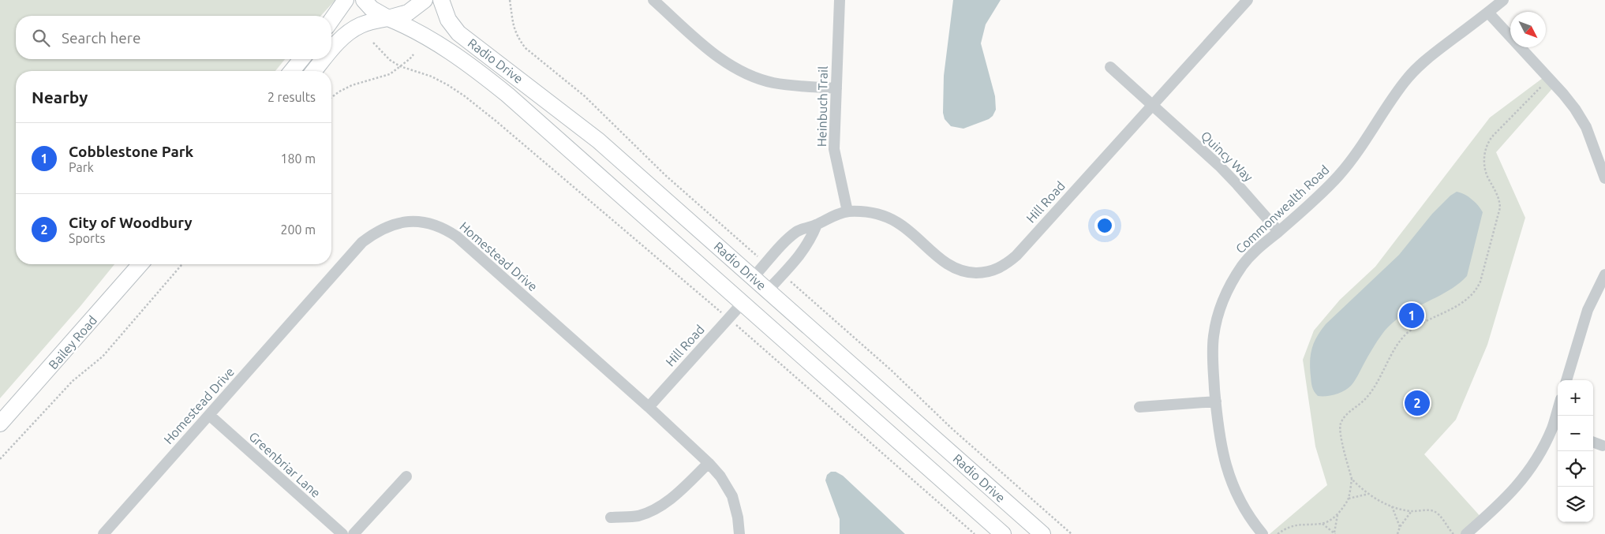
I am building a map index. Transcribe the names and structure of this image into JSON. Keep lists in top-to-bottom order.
{
  "streets": {
    "main road": ["Radio Drive", "Bailey Road"],
    "street": [
      "Heinbuch Trail",
      "Quincy Way",
      "Hill Road",
      "Commonwealth Road",
      "Homestead Drive",
      "Greenbriar Lane"
    ]
  },
  "crossings": [
    ["Radio Drive", "Hill Road"],
    ["Heinbuch Trail", "Hill Road"],
    ["Quincy Way", "Hill Road"],
    ["Quincy Way", "Commonwealth Road"],
    ["Hill Road", "Homestead Drive"],
    ["Homestead Drive", "Greenbriar Lane"]
  ],
  "north": "bottom right",
  "page": {
    "search": "Search here",
    "heading": ["Nearby", "2 results"],
    "list": [
      {
        "mark": "1",
        "name": "Cobblestone Park",
        "note": "Park",
        "value": "180 m"
      },
      {
        "mark": "2",
        "name": "City of Woodbury",
        "note": "Sports",
        "value": "200 m"
      }
    ],
    "pins": ["1", "2"],
    "map_buttons": ["+", "−"]
  }
}
